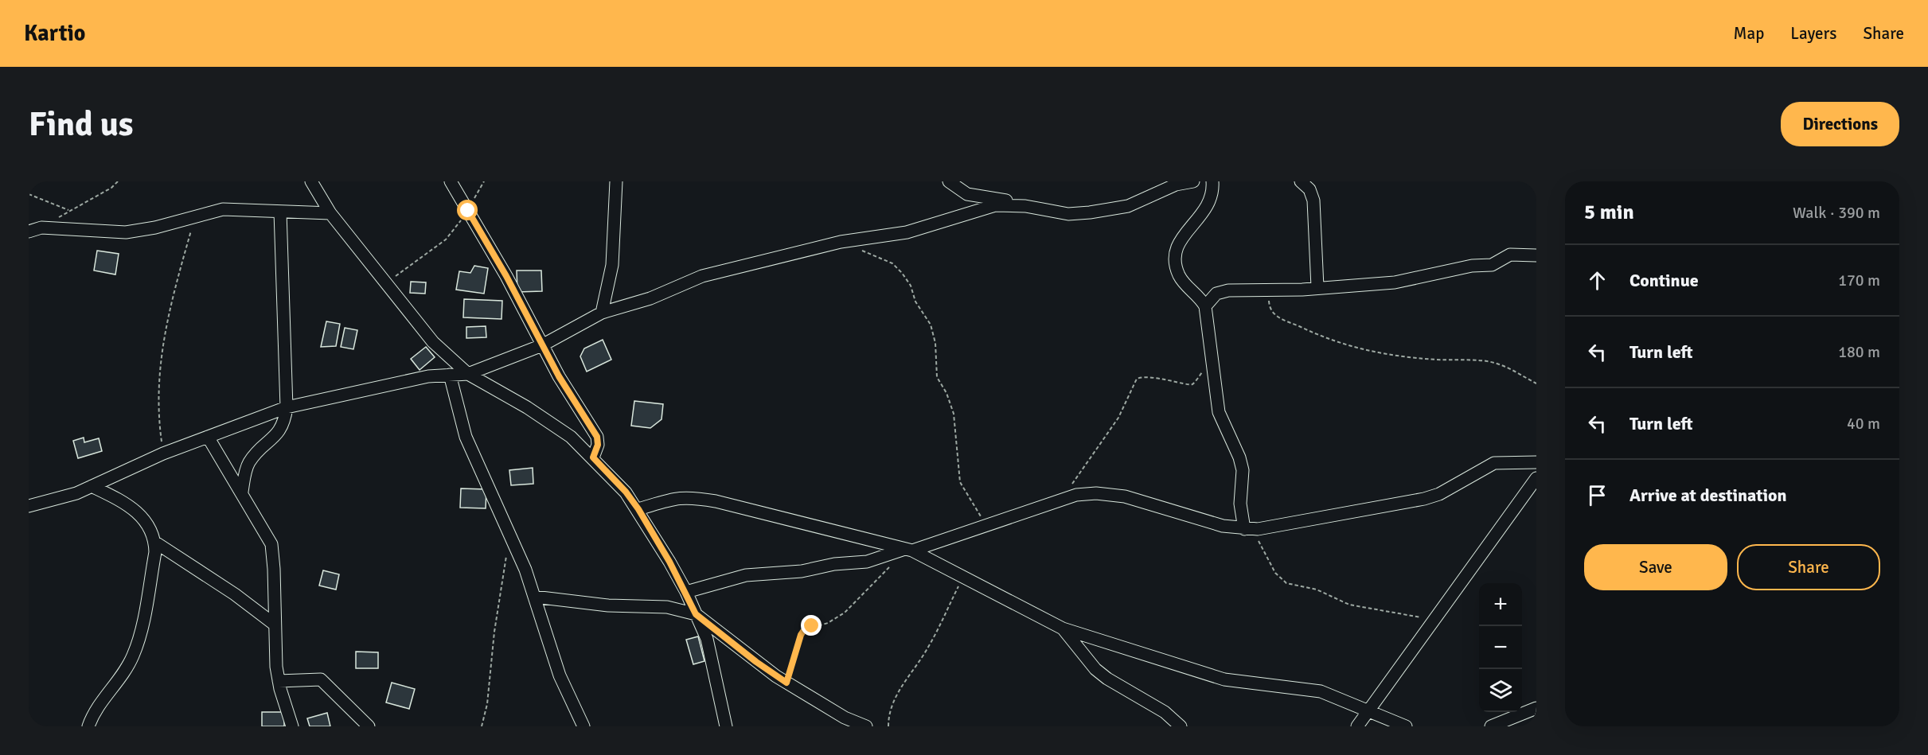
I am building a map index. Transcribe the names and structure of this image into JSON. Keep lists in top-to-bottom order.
{
  "page": {
    "header": "Kartio",
    "nav": ["Map", "Layers", "Share"],
    "buttons": [
      "Directions",
      ["Save", "Share"]
    ],
    "title": "Find us",
    "heading": ["5 min", "Walk · 390 m"],
    "list": [
      ["Continue", "170 m"],
      ["Turn left", "180 m"],
      ["Turn left", "40 m"],
      "Arrive at destination"
    ],
    "map_buttons": ["+", "−"]
  }
}
